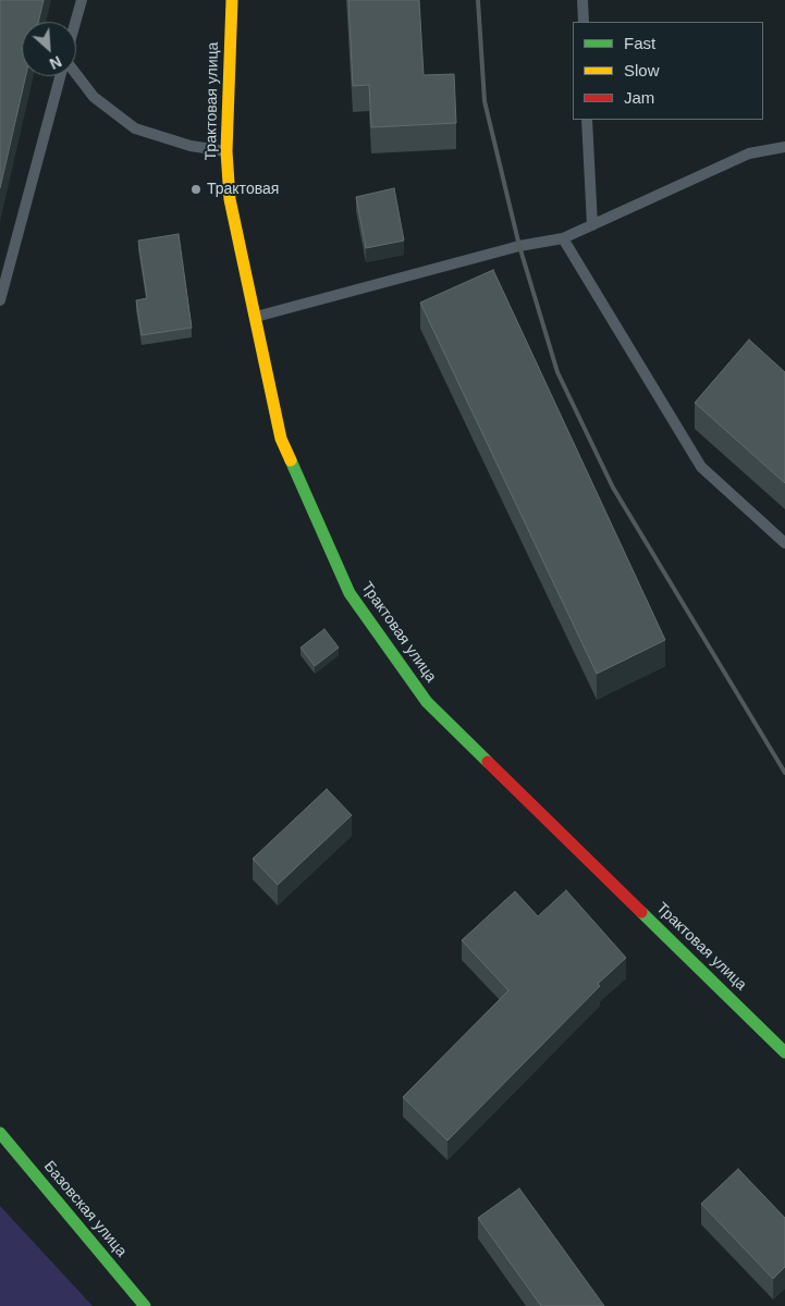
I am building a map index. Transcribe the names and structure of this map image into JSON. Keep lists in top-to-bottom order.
{
  "streets": {
    "main road": ["Трактовая улица", "Базовская улица"]
  },
  "places": ["Трактовая"],
  "legend": ["Fast", "Slow", "Jam"],
  "north": "bottom right"
}
